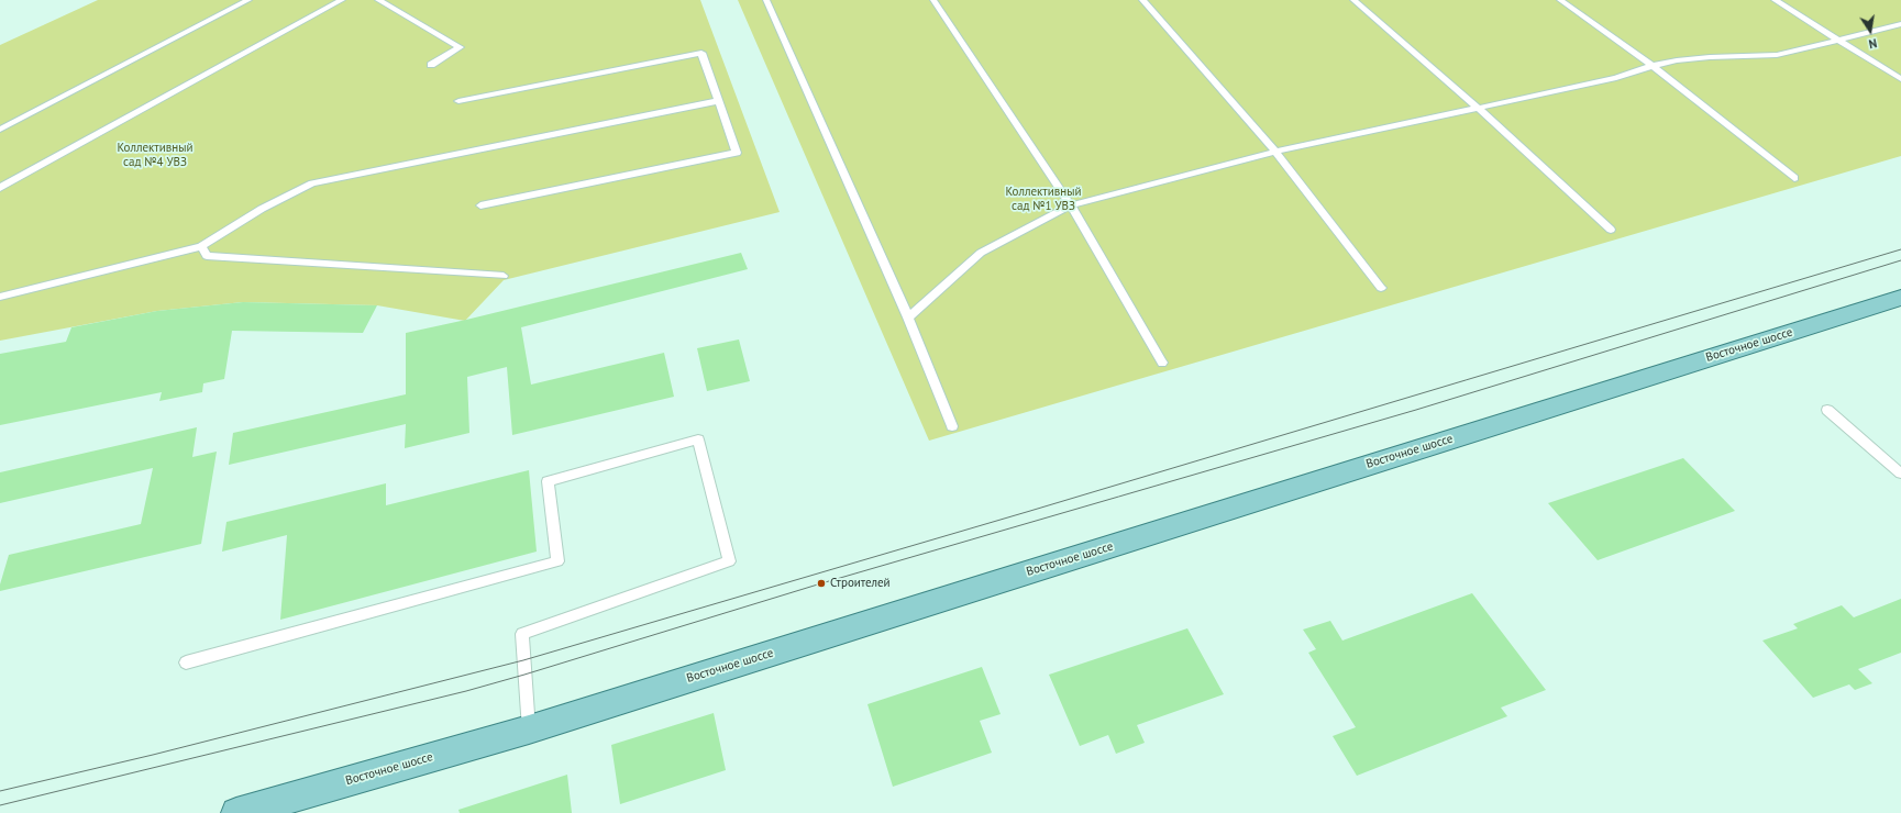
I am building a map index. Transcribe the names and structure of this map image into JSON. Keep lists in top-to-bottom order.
{
  "streets": {
    "main road": ["Восточное шоссе"]
  },
  "parks": ["Коллективный сад №4 УВЗ", "Коллективный сад №1 УВЗ"],
  "places": ["Строителей"],
  "north": "bottom"
}
